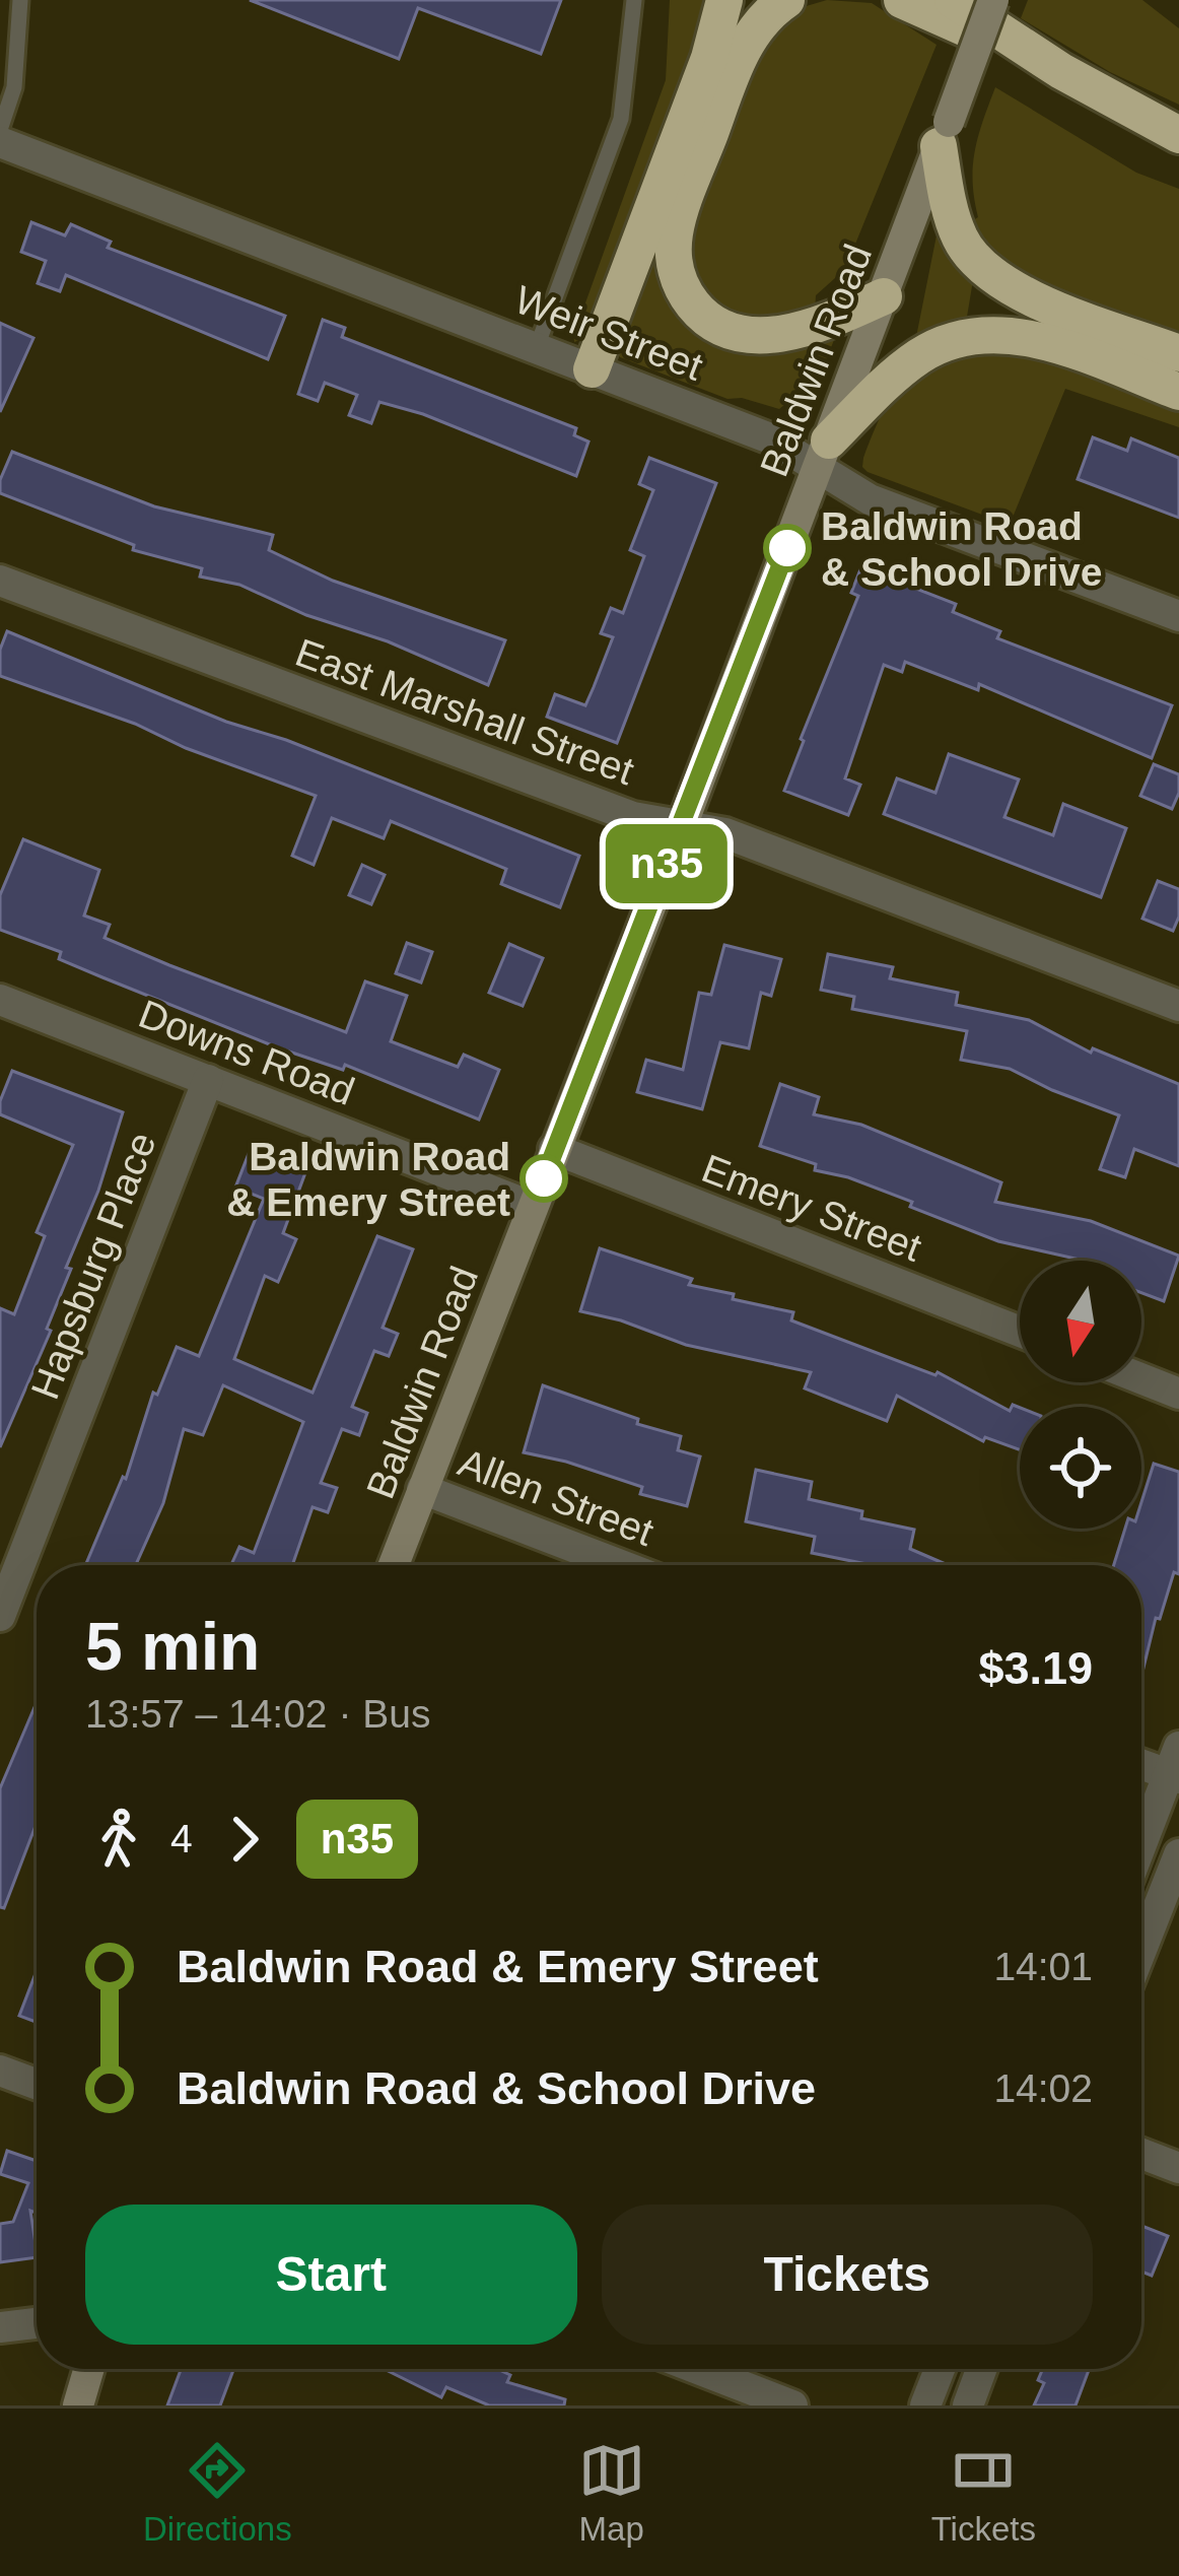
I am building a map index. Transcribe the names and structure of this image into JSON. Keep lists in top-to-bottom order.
{
  "streets": {
    "main road": ["Baldwin Road"],
    "street": [
      "Weir Street",
      "East Marshall Street",
      "Downs Road",
      "Emery Street",
      "Hapsburg Place",
      "Allen Street"
    ]
  },
  "crossings": [
    ["Weir Street", "Baldwin Road"],
    ["Baldwin Road", "East Marshall Street"],
    ["Baldwin Road", "Downs Road"],
    ["Baldwin Road", "Emery Street"],
    ["Baldwin Road", "Allen Street"],
    ["Downs Road", "Hapsburg Place"]
  ],
  "places": ["Baldwin Road & School Drive", "Baldwin Road & Emery Street"],
  "lines": ["bus line n35"],
  "north": "bottom",
  "page": {
    "on_map": "n35",
    "heading": ["5 min", "13:57 – 14:02 · Bus", "$3.19"],
    "legs": ["4", "n35"],
    "list": [
      {
        "name": "Baldwin Road & Emery Street",
        "value": "14:01"
      },
      {
        "name": "Baldwin Road & School Drive",
        "value": "14:02"
      }
    ],
    "buttons": ["Start", "Tickets"],
    "tabs": ["Directions", "Map", "Tickets"]
  }
}
